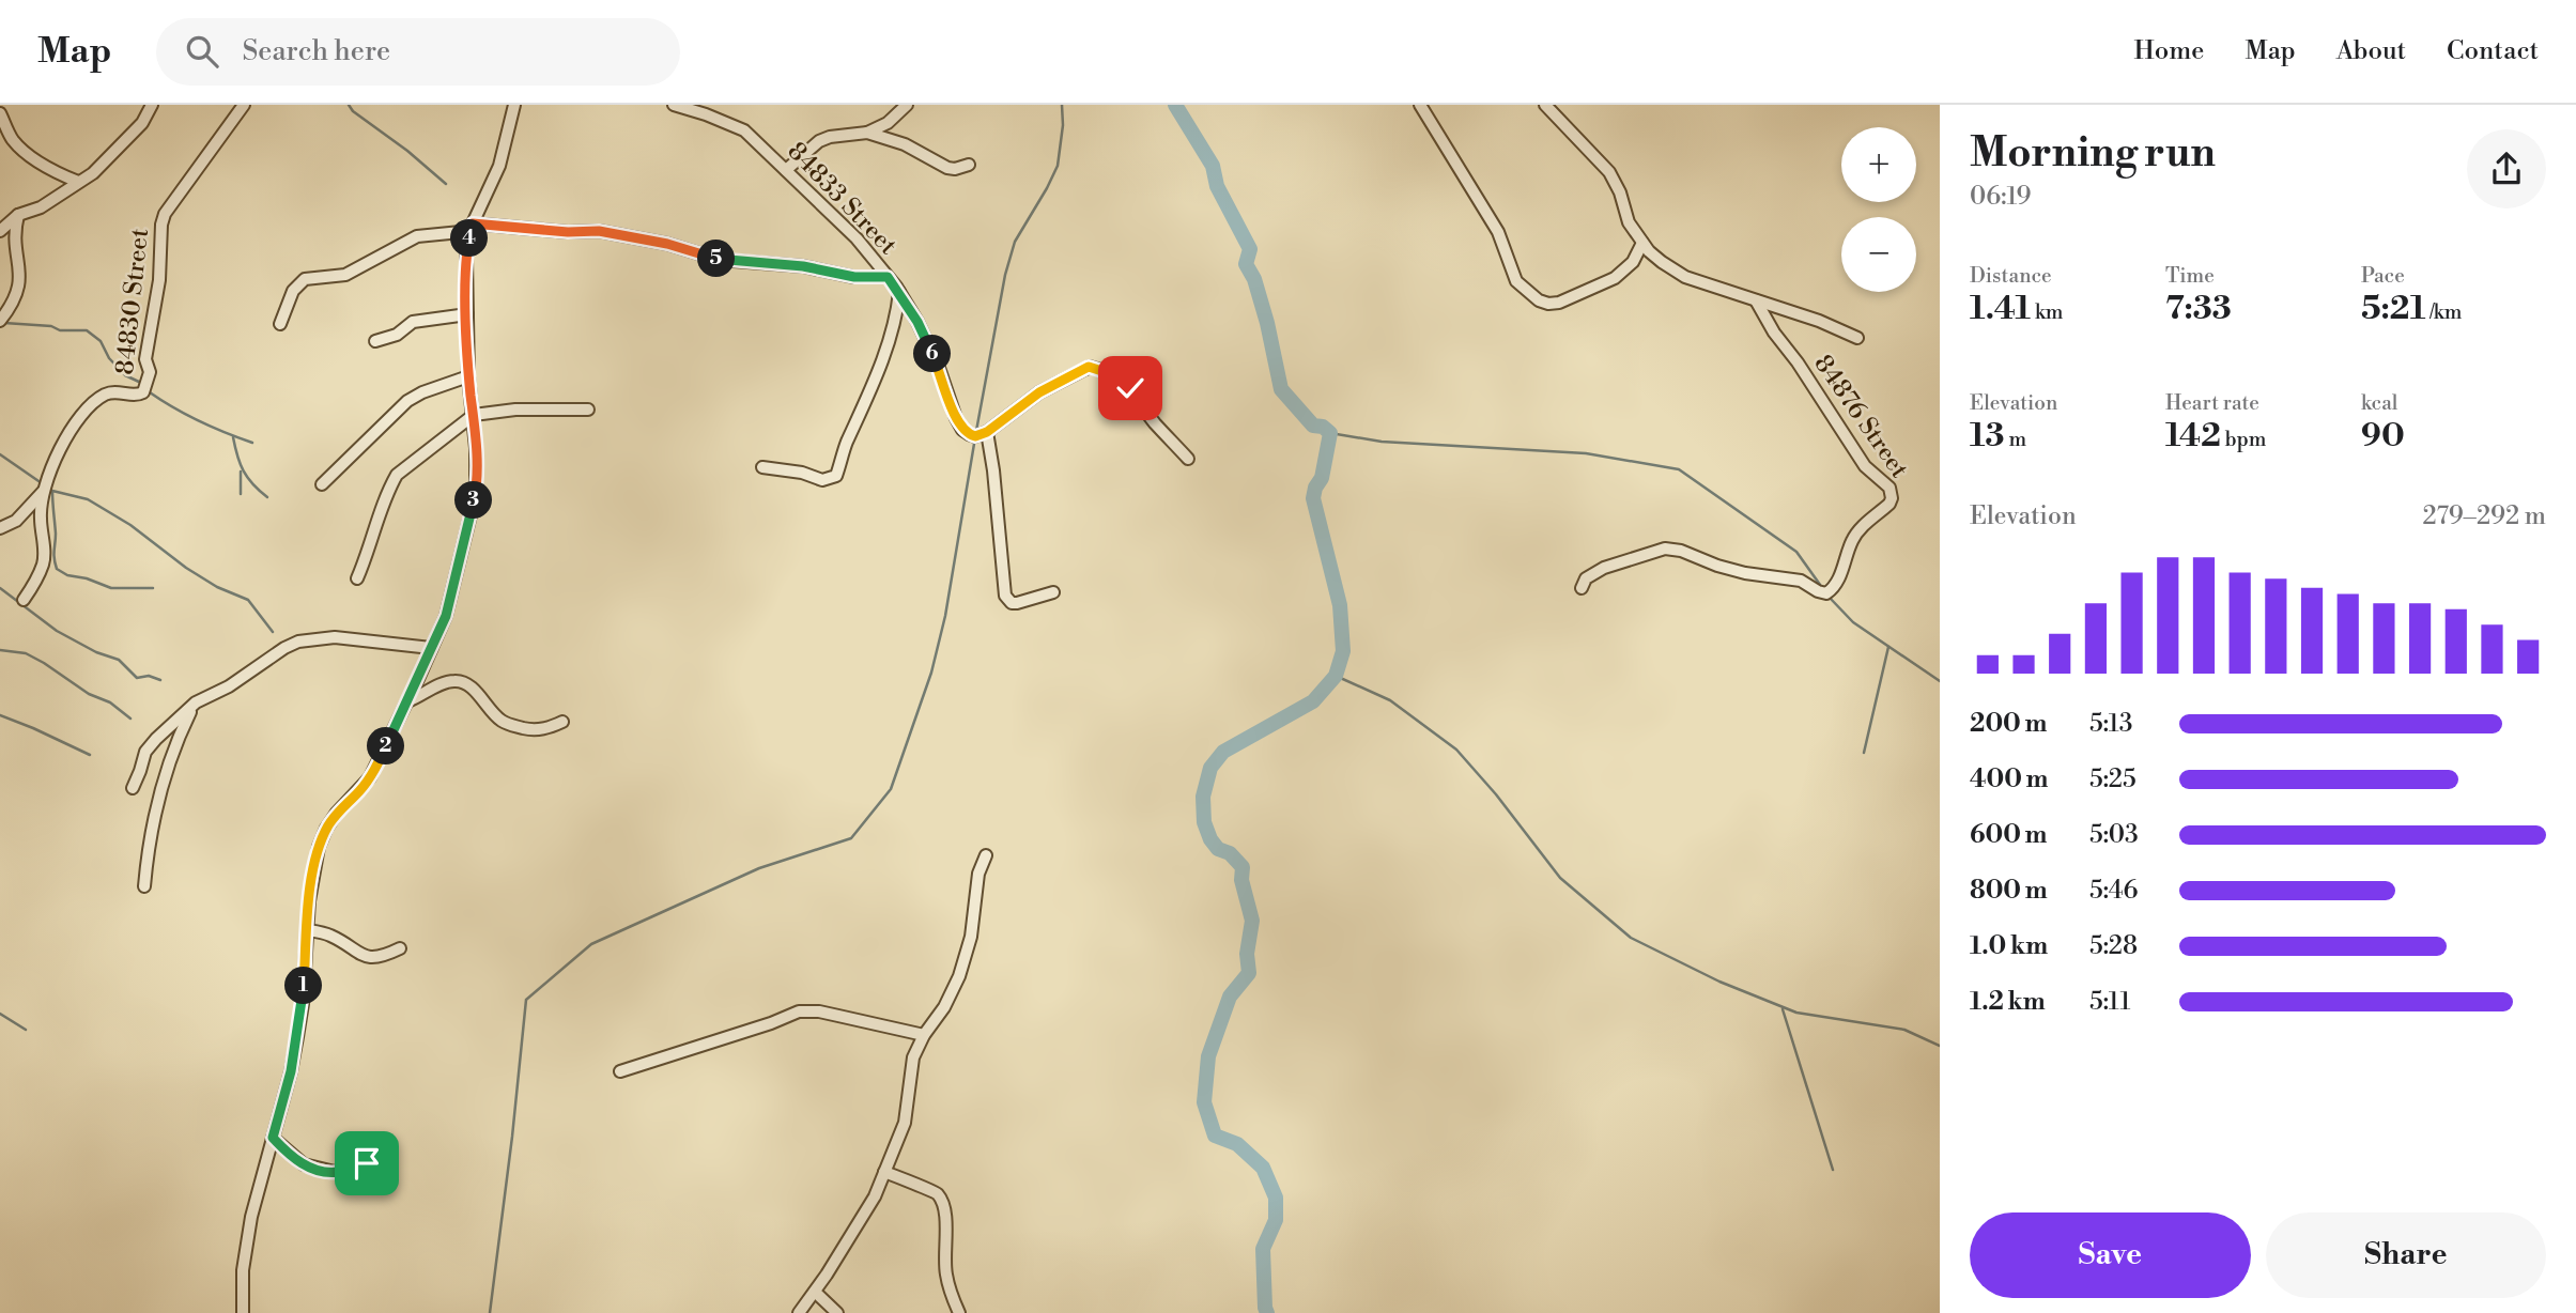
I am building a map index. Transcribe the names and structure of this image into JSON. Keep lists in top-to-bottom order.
{
  "streets": {
    "street": ["84833 Street", "84830 Street", "84876 Street"]
  },
  "page": {
    "header": "Map",
    "search": "Search here",
    "nav": [
      "Home",
      "Map",
      "About",
      "Contact"
    ],
    "heading": ["Morning run", "06:19"],
    "map_buttons": ["+", "−"],
    "pins": [
      "4",
      "5",
      "6",
      "3",
      "2",
      "1"
    ],
    "stats": [
      ["Distance", "1.41 km"],
      ["Time", "7:33"],
      ["Pace", "5:21 /km"],
      ["Elevation", "13 m"],
      ["Heart rate", "142 bpm"],
      ["kcal", "90"]
    ],
    "chart": ["Elevation", "279–292 m"],
    "list": [
      {
        "name": "200 m",
        "note": "5:13"
      },
      {
        "name": "400 m",
        "note": "5:25"
      },
      {
        "name": "600 m",
        "note": "5:03"
      },
      {
        "name": "800 m",
        "note": "5:46"
      },
      {
        "name": "1.0 km",
        "note": "5:28"
      },
      {
        "name": "1.2 km",
        "note": "5:11"
      }
    ],
    "buttons": ["Save", "Share"]
  }
}
